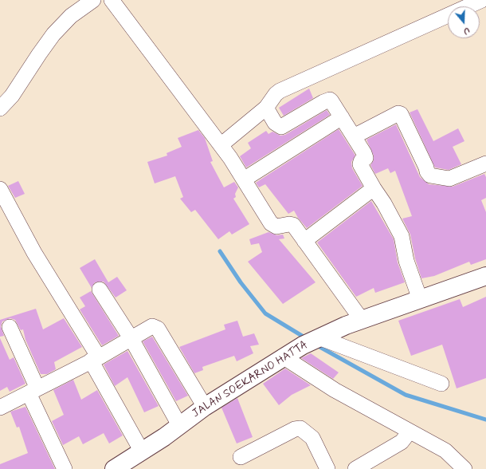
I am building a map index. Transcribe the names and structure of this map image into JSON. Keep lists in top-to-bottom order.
{
  "streets": {
    "main road": ["JALAN SOEKARNO HATTA"]
  },
  "north": "bottom"
}
